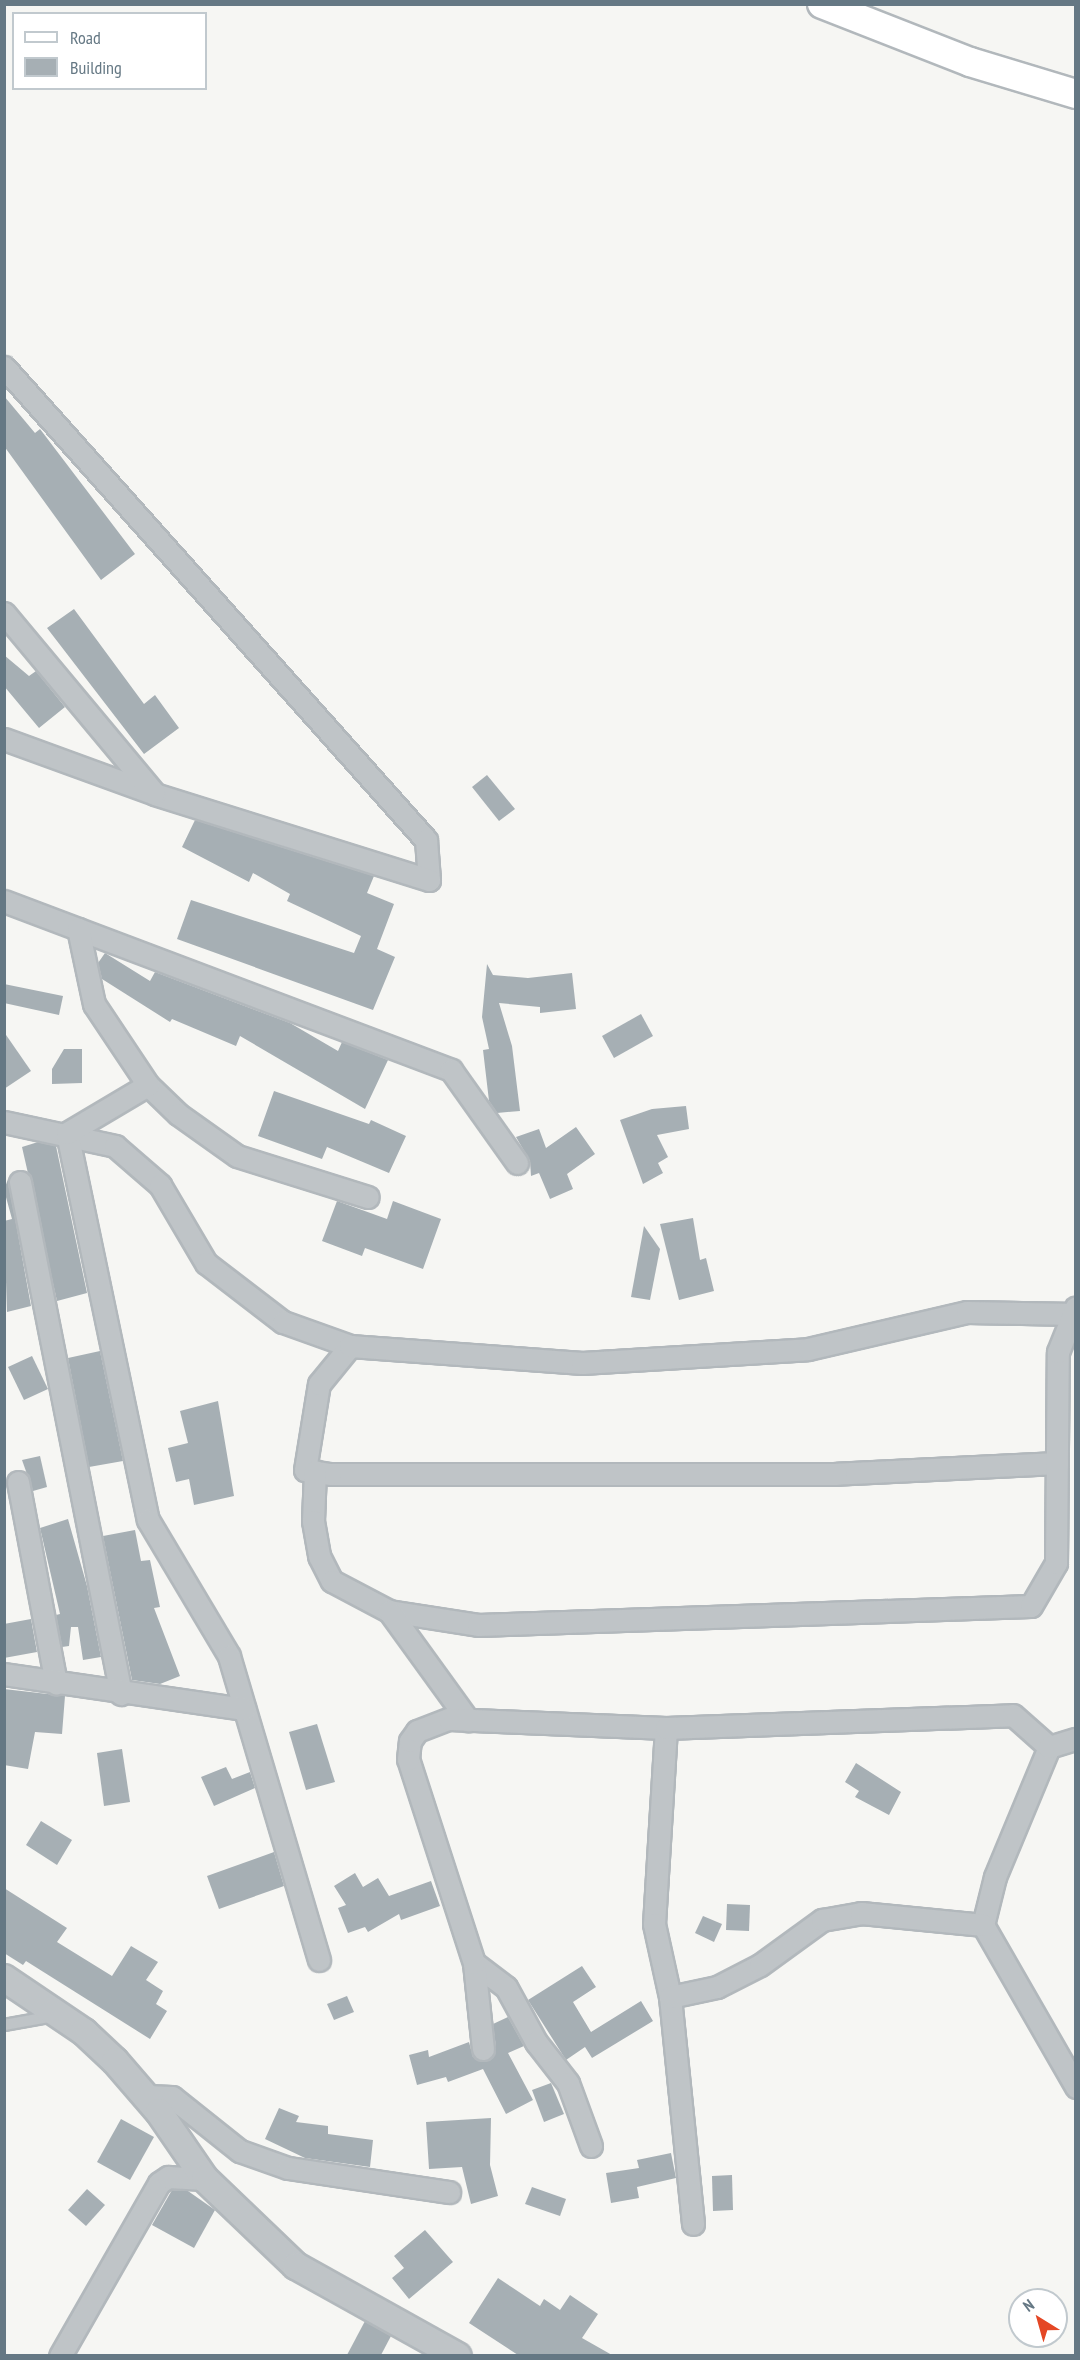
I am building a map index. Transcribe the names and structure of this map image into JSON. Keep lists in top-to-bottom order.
{
  "legend": ["Road", "Building"],
  "north": "top left"
}
